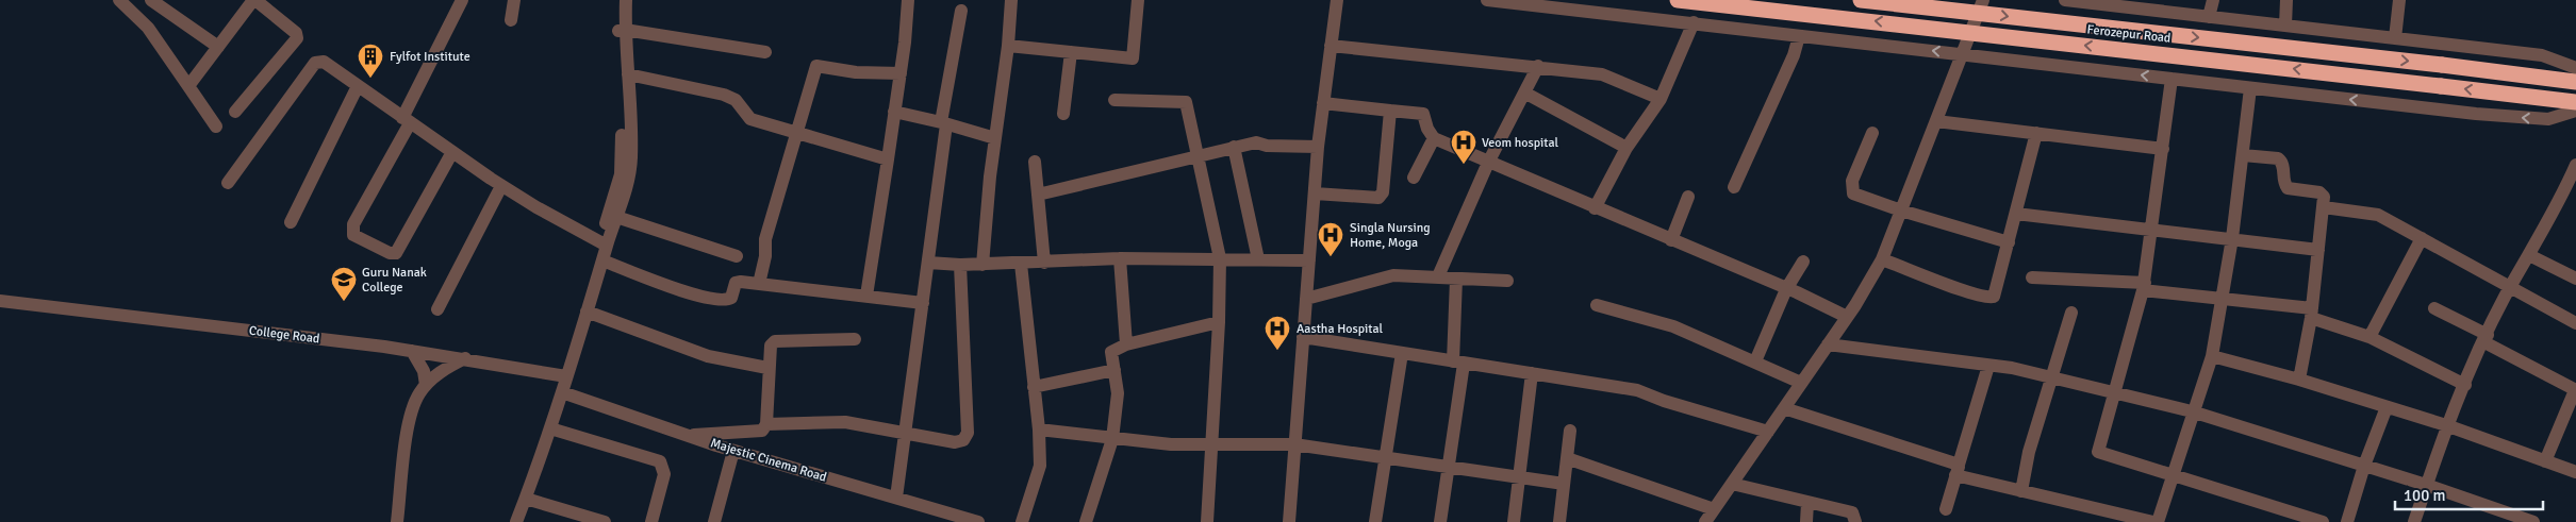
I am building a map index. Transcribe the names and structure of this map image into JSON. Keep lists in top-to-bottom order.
{
  "streets": {
    "highway": ["Ferozepur Road"],
    "street": ["College Road", "Majestic Cinema Road"]
  },
  "places": {
    "building": ["Fylfot Institute"],
    "hospital": ["Veom hospital", "Singla Nursing Home, Moga", "Aastha Hospital"],
    "school or university": ["Guru Nanak College"]
  },
  "scale_bar": "100 m"
}
